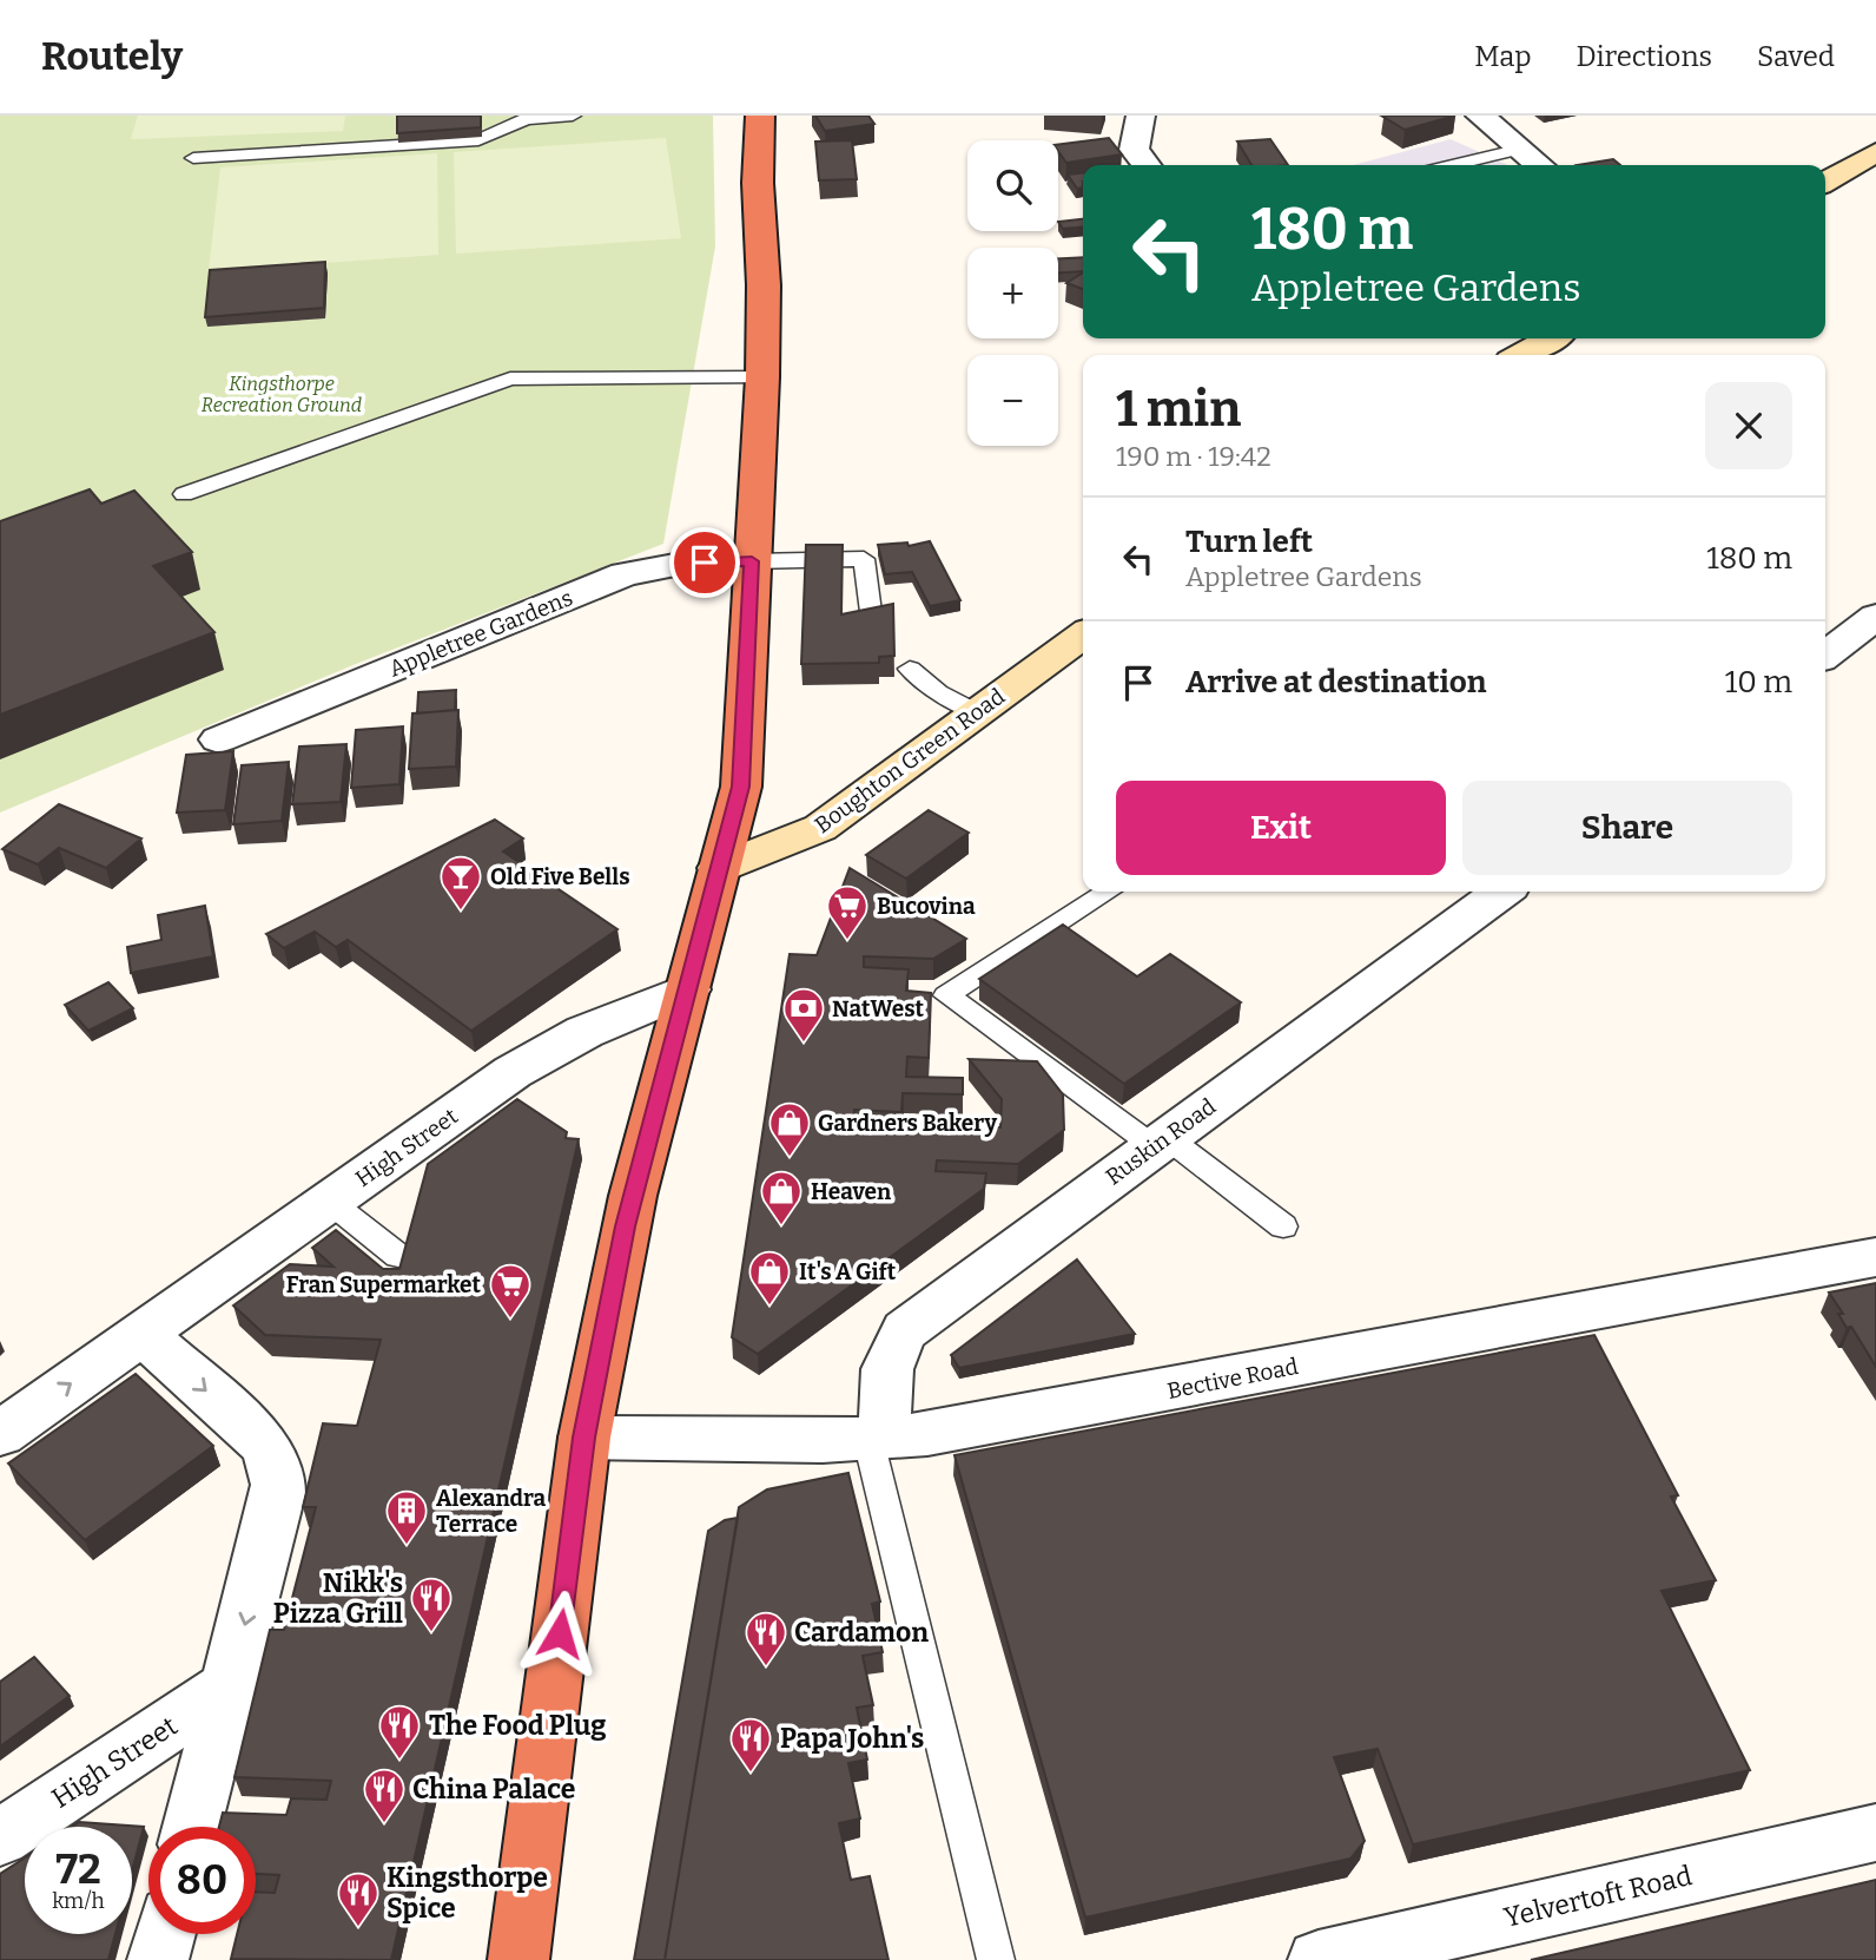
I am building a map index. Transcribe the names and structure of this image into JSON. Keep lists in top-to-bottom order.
{
  "streets": {
    "street": [
      "Appletree Gardens",
      "Boughton Green Road",
      "Ruskin Road",
      "High Street",
      "Bective Road",
      "Yelvertoft Road"
    ]
  },
  "crossings": [
    ["Ruskin Road", "Bective Road"]
  ],
  "parks": ["Kingsthorpe Recreation Ground"],
  "places": {
    "bar": ["Old Five Bells"],
    "supermarket": ["Bucovina", "Fran Supermarket"],
    "bank": ["NatWest"],
    "shop": ["Gardners Bakery", "Heaven", "It's A Gift"],
    "building": ["Alexandra Terrace"],
    "restaurant": [
      "Nikk's Pizza Grill",
      "Cardamon",
      "The Food Plug",
      "Papa John's",
      "China Palace",
      "Kingsthorpe Spice"
    ]
  },
  "page": {
    "header": "Routely",
    "nav": ["Map", "Directions", "Saved"],
    "map_buttons": ["+", "−"],
    "turn": ["180 m", "Appletree Gardens"],
    "heading": ["1 min", "190 m · 19:42"],
    "list": [
      {
        "name": "Turn left",
        "note": "Appletree Gardens",
        "value": "180 m"
      },
      {
        "name": "Arrive at destination",
        "value": "10 m"
      }
    ],
    "buttons": ["Exit", "Share"],
    "speed": "72 km/h",
    "limit": "80"
  }
}
